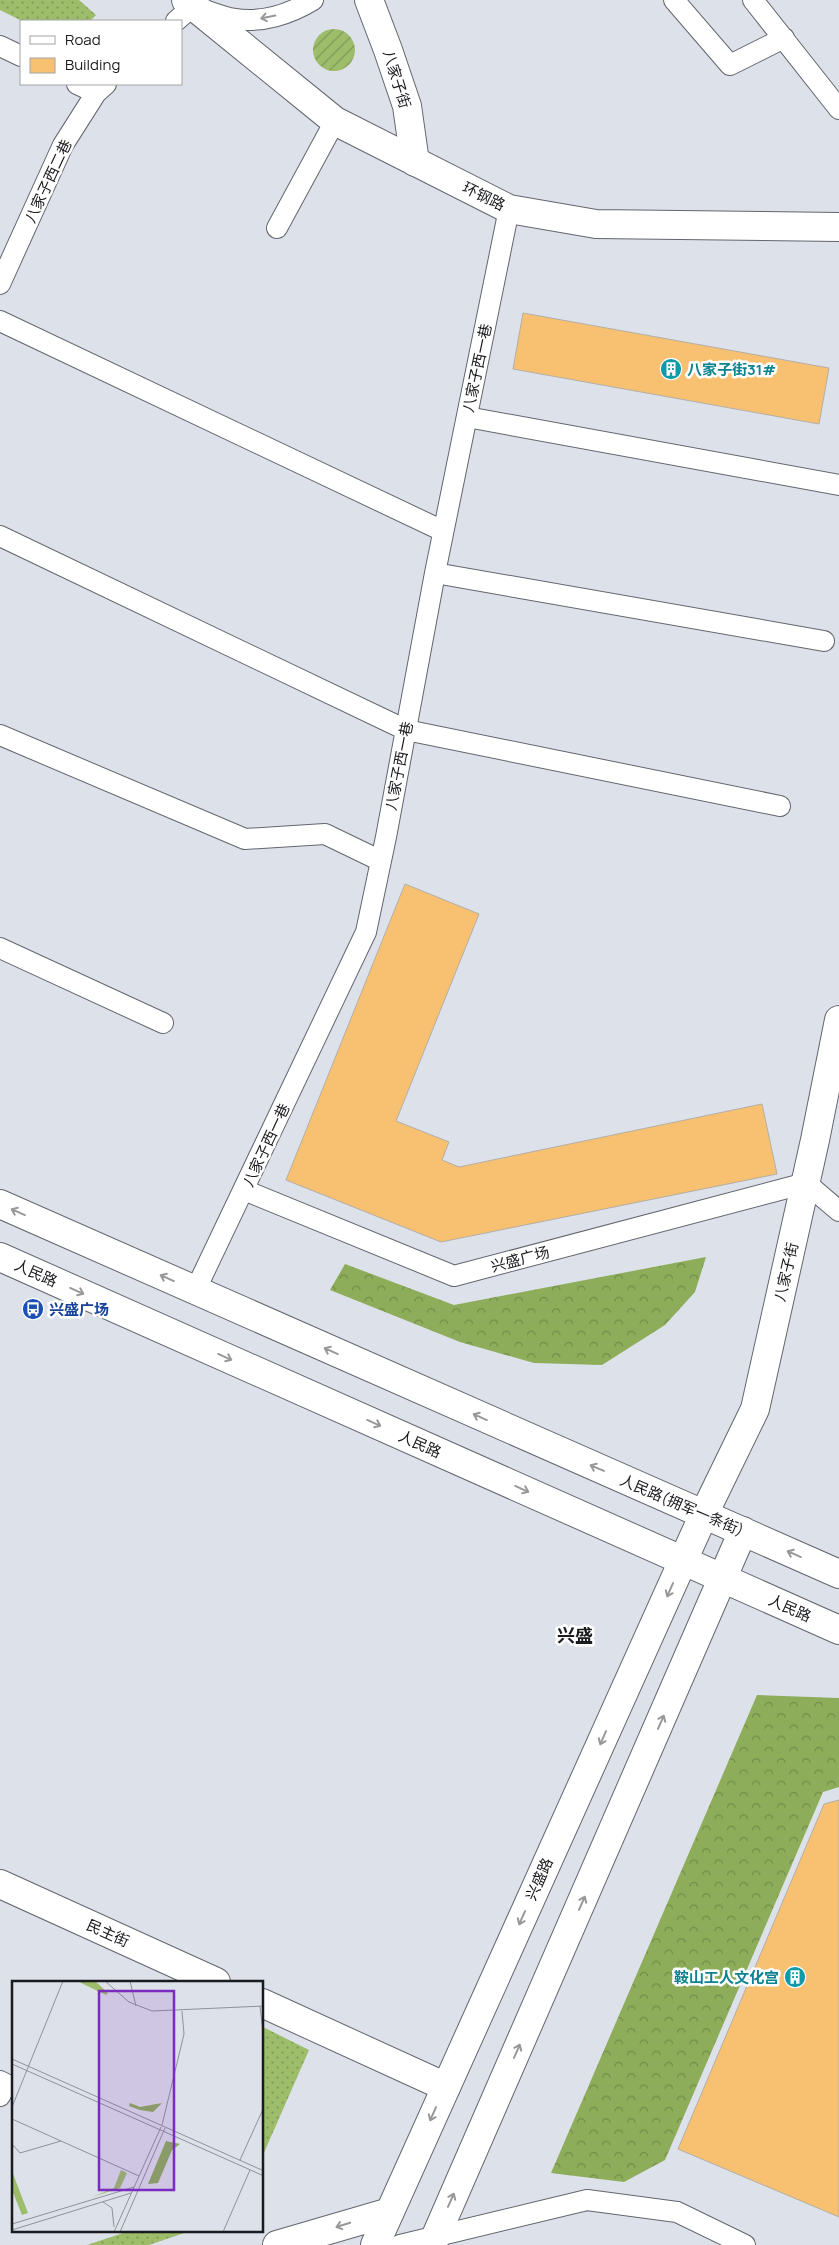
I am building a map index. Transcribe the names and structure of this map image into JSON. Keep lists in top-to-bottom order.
{
  "streets": {
    "main road": [
      "八家子街",
      "环钢路",
      "人民路",
      "人民路(拥军一条街)",
      "兴盛路",
      "民主街"
    ],
    "lane": ["八家子西二巷", "八家子西一巷", "兴盛广场"]
  },
  "crossings": [
    ["八家子街", "环钢路"],
    ["八家子街", "兴盛广场"],
    ["八家子街", "人民路(拥军一条街)"],
    ["八家子街", "兴盛路"],
    ["环钢路", "八家子西一巷"],
    ["八家子西一巷", "兴盛广场"],
    ["八家子西一巷", "人民路(拥军一条街)"],
    ["人民路", "兴盛路"],
    ["人民路(拥军一条街)", "兴盛路"]
  ],
  "one_way": ["人民路", "人民路(拥军一条街)"],
  "districts": ["兴盛"],
  "places": {
    "building": ["八家子街31#", "鞍山工人文化宫"],
    "bus stop": ["兴盛广场"]
  },
  "legend": ["Road", "Building"]
}
